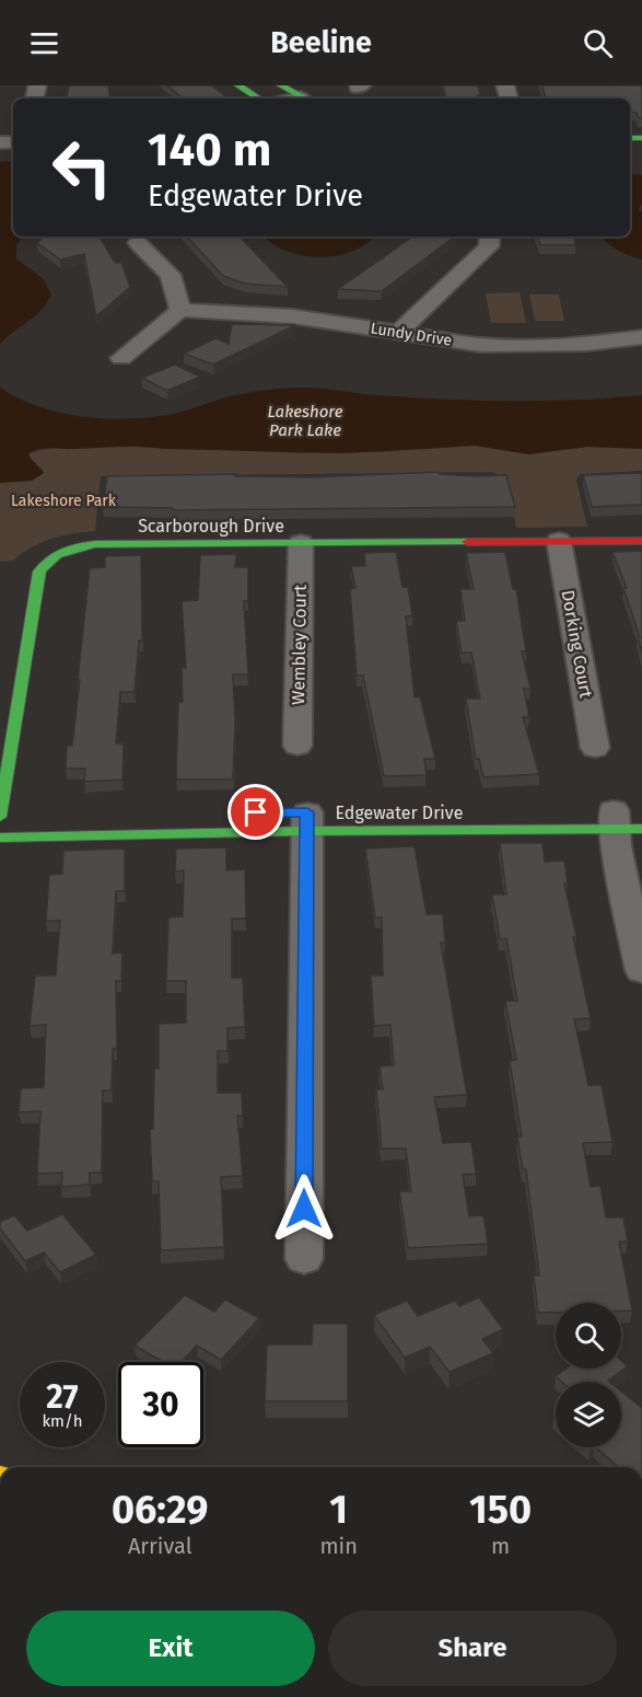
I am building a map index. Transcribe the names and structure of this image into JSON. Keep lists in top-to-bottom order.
{
  "streets": {
    "main road": ["Scarborough Drive", "Edgewater Drive"],
    "street": ["Lundy Drive", "Dorking Court", "Wembley Court"]
  },
  "crossings": [
    ["Scarborough Drive", "Dorking Court"],
    ["Scarborough Drive", "Wembley Court"]
  ],
  "water": ["Lakeshore Park Lake"],
  "parks": ["Lakeshore Park"],
  "page": {
    "header": "Beeline",
    "turn": ["140 m", "Edgewater Drive"],
    "speed": "27 km/h",
    "limit": "30",
    "eta": [
      "06:29",
      "Arrival",
      "1",
      "min",
      "150",
      "m"
    ],
    "buttons": ["Exit", "Share"]
  }
}
